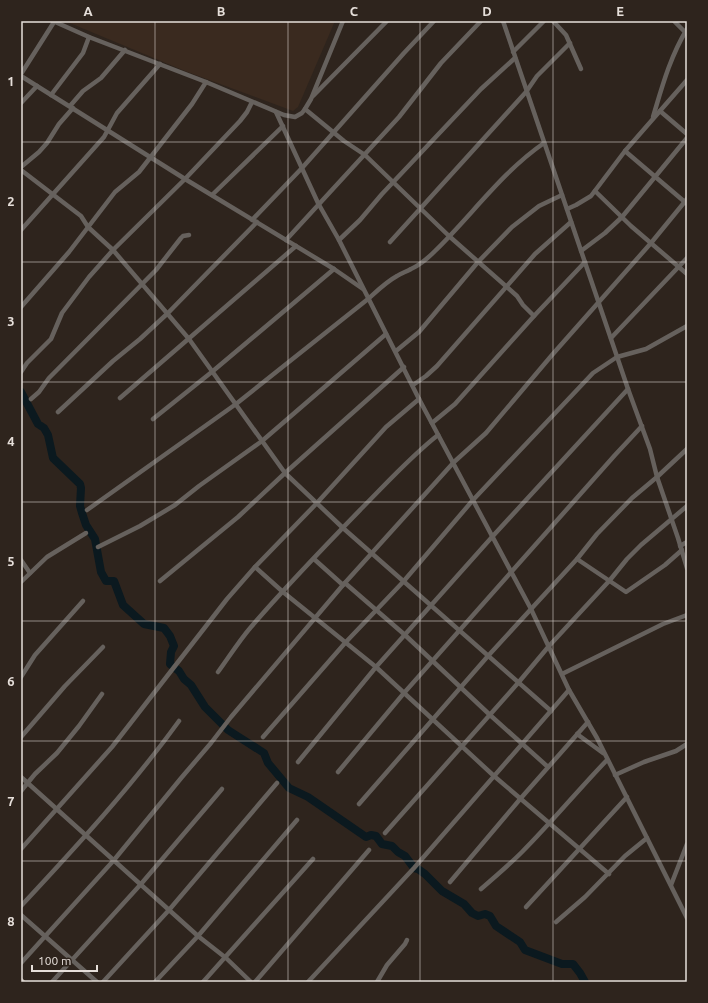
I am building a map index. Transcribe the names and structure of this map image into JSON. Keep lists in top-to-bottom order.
{
  "scale_bar": "100 m",
  "grid": {
    "columns": [
      "A",
      "B",
      "C",
      "D",
      "E"
    ],
    "rows": [
      "1",
      "2",
      "3",
      "4",
      "5",
      "6",
      "7",
      "8"
    ]
  }
}
